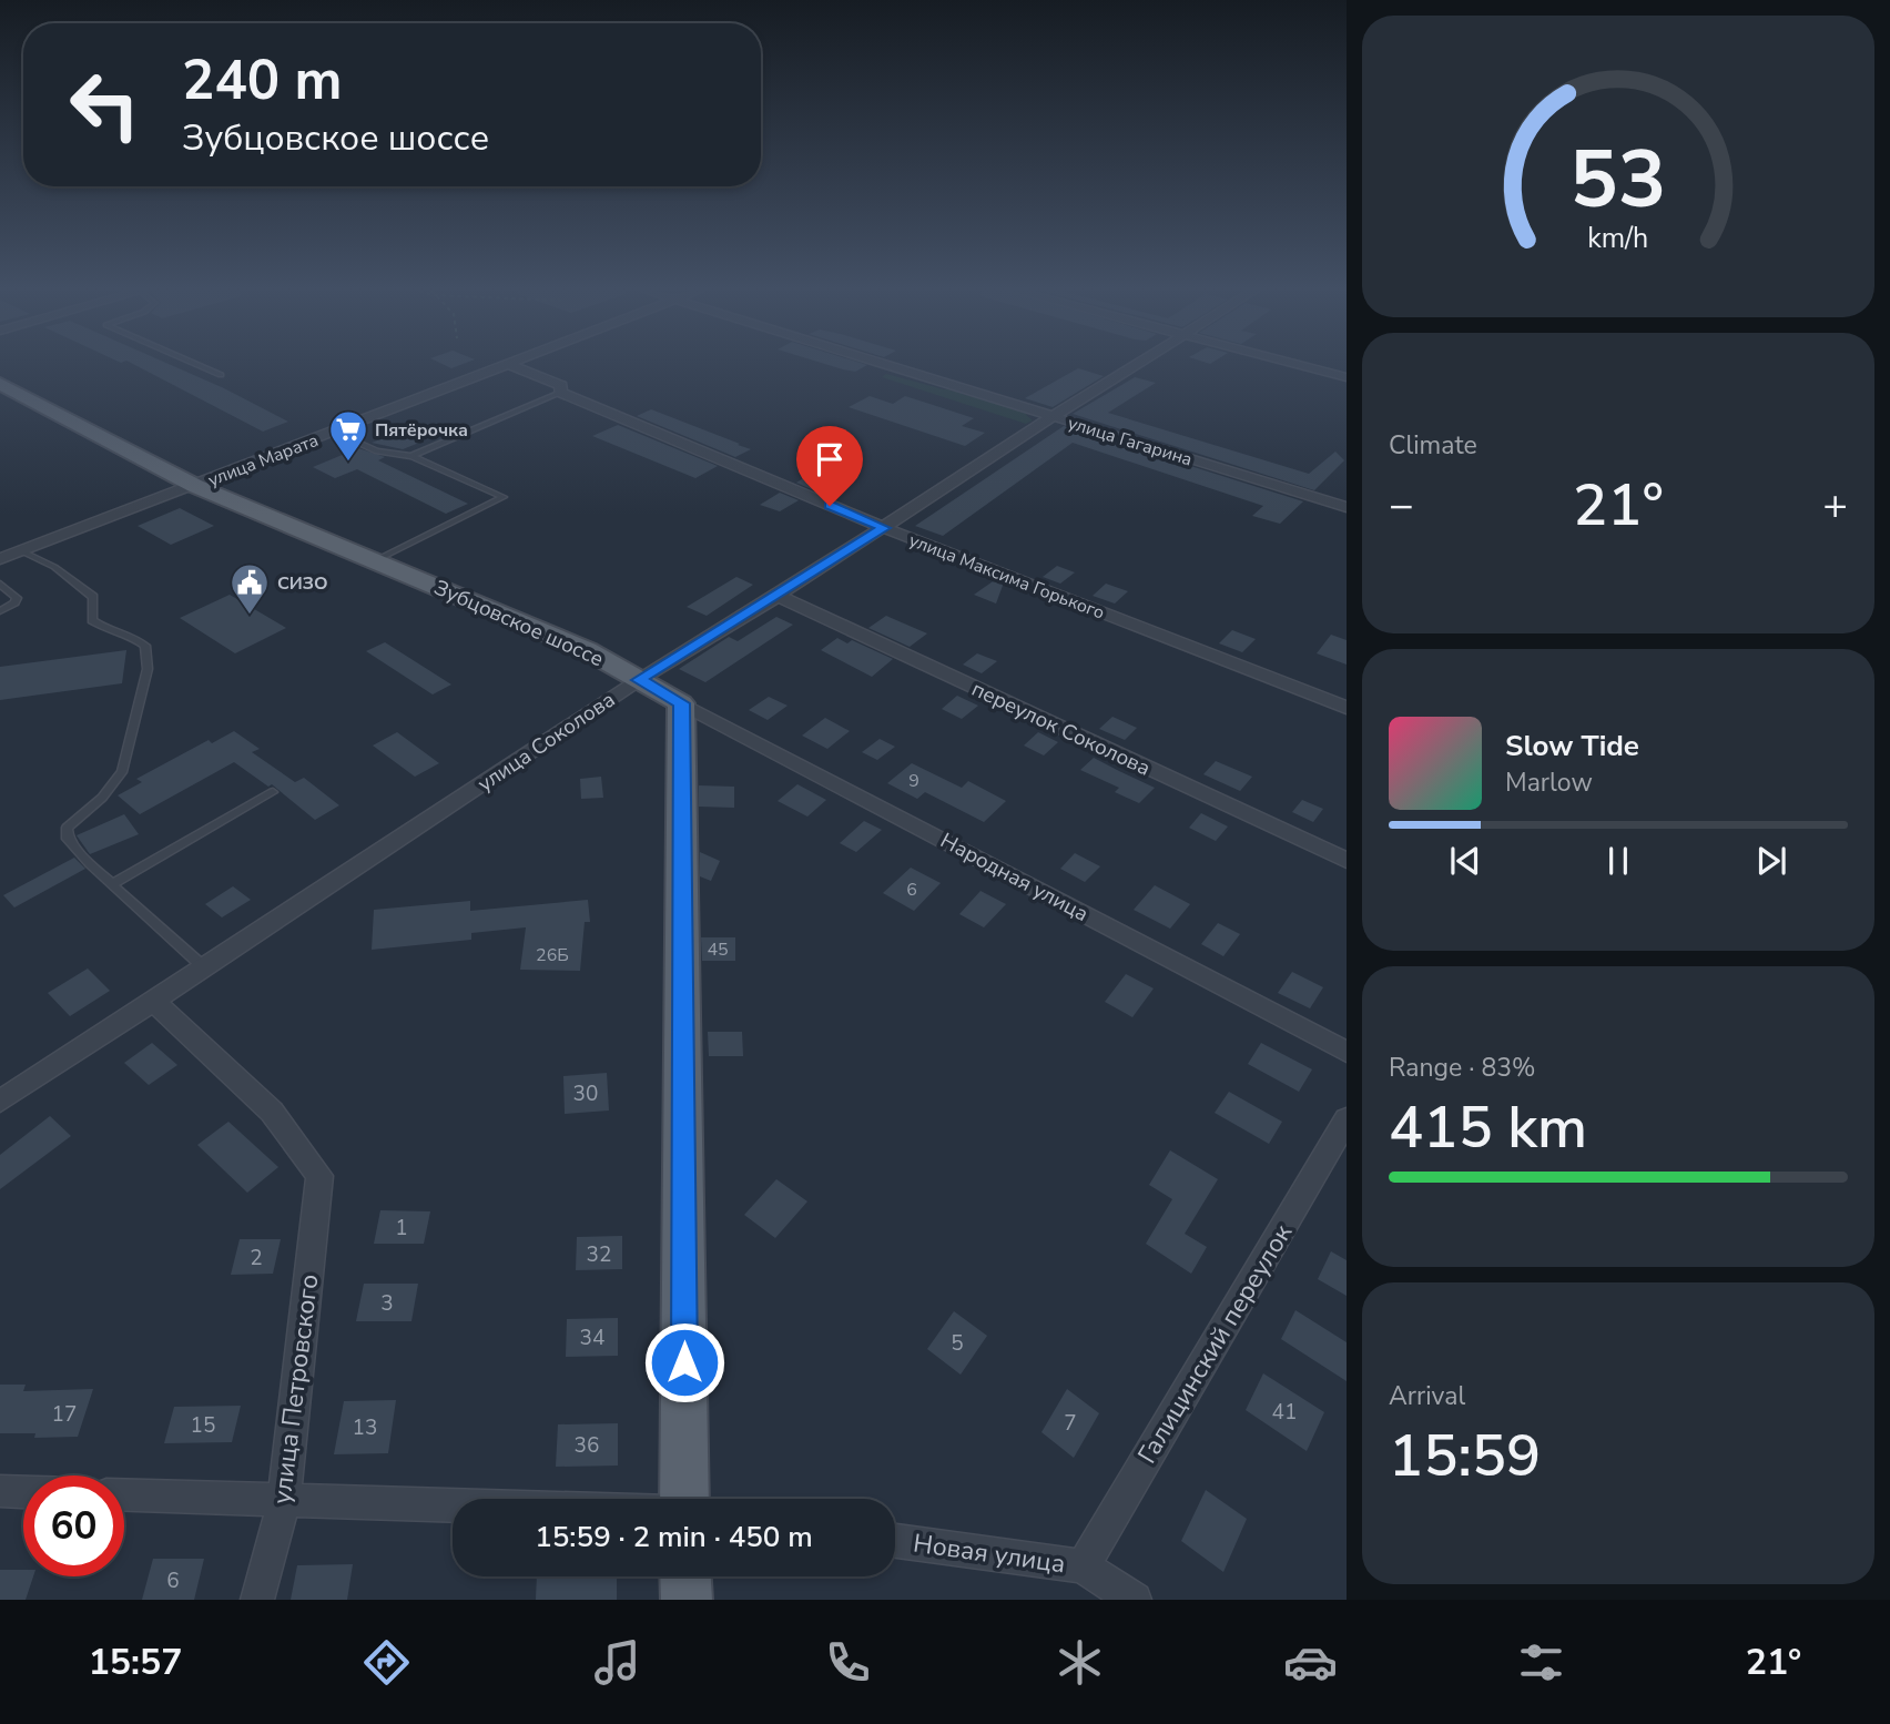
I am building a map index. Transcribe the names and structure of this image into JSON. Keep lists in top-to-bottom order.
{
  "streets": {
    "main road": ["Зубцовское шоссе"],
    "street": [
      "улица Гагарина",
      "улица Марата",
      "улица Максима Горького",
      "переулок Соколова",
      "улица Соколова",
      "Народная улица",
      "Галицинский переулок",
      "улица Петровского",
      "Новая улица"
    ]
  },
  "crossings": [
    ["улица Гагарина", "улица Соколова"],
    ["улица Марата", "Зубцовское шоссе"],
    ["улица Максима Горького", "улица Соколова"],
    ["Зубцовское шоссе", "улица Соколова"],
    ["Зубцовское шоссе", "Народная улица"],
    ["переулок Соколова", "улица Соколова"],
    ["улица Соколова", "улица Петровского"],
    ["Галицинский переулок", "Новая улица"]
  ],
  "places": {
    "supermarket": ["Пятёрочка"],
    "public building": ["СИЗО"]
  },
  "house_numbers": [
    "9",
    "6",
    "45",
    "26Б",
    "30",
    "1",
    "32",
    "2",
    "3",
    "34",
    "5",
    "41",
    "17",
    "7",
    "15",
    "13",
    "36",
    "6"
  ],
  "page": {
    "turn": ["240 m", "Зубцовское шоссе"],
    "tile": [
      "Climate",
      ["Range · 83%", "415 km"],
      ["Arrival", "15:59"]
    ],
    "heat": ["−", "21°", "+"],
    "song": ["Slow Tide", "Marlow"],
    "limit": "60",
    "trip": "15:59 · 2 min · 450 m",
    "tabs": ["15:57", "21°"],
    "gauge": ["53", "km/h"]
  }
}
